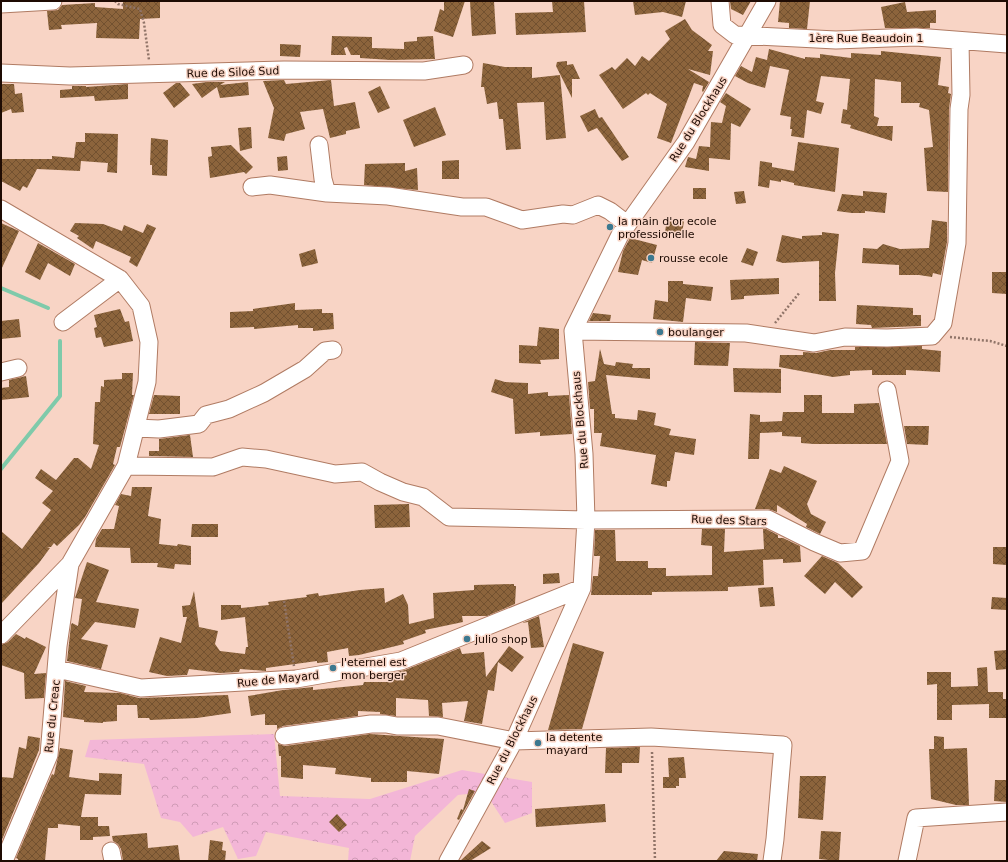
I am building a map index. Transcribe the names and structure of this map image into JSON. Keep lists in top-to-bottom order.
{
  "streets": {
    "street": [
      "1ère Rue Beaudoin 1",
      "Rue de Siloé Sud",
      "Rue du Blockhaus",
      "Rue des Stars",
      "Rue de Mayard",
      "Rue du Creac"
    ]
  },
  "crossings": [
    ["1ère Rue Beaudoin 1", "Rue du Blockhaus"],
    ["Rue du Blockhaus", "Rue des Stars"],
    ["Rue du Blockhaus", "Rue de Mayard"],
    ["Rue de Mayard", "Rue du Creac"]
  ],
  "places": [
    "la main d'or ecole professionelle",
    "rousse ecole",
    "boulanger",
    "julio shop",
    "l'eternel est mon berger",
    "la detente mayard"
  ]
}
